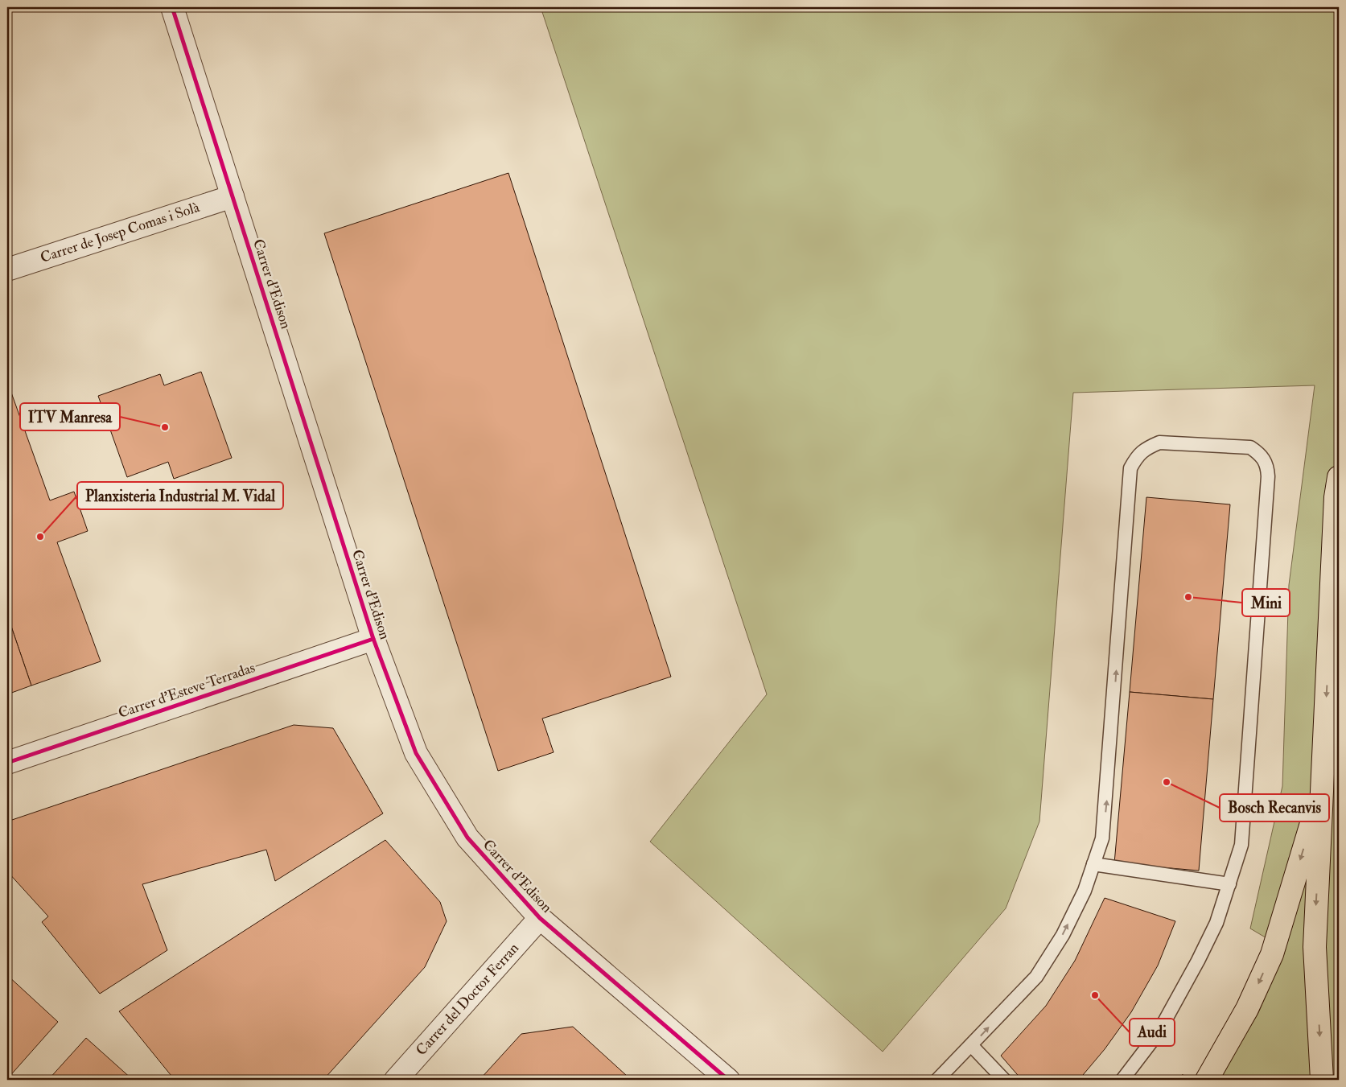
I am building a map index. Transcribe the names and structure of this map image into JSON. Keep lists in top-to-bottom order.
{
  "streets": {
    "street": [
      "Carrer de Josep Comas i Solà",
      "Carrer d'Edison",
      "Carrer d'Esteve Terradas",
      "Carrer del Doctor Ferran"
    ]
  },
  "crossings": [
    ["Carrer de Josep Comas i Solà", "Carrer d'Edison"],
    ["Carrer d'Edison", "Carrer d'Esteve Terradas"],
    ["Carrer d'Edison", "Carrer del Doctor Ferran"]
  ],
  "places": [
    "ITV Manresa",
    "Planxisteria Industrial M. Vidal",
    "Mini",
    "Bosch Recanvis",
    "Audi"
  ]
}
